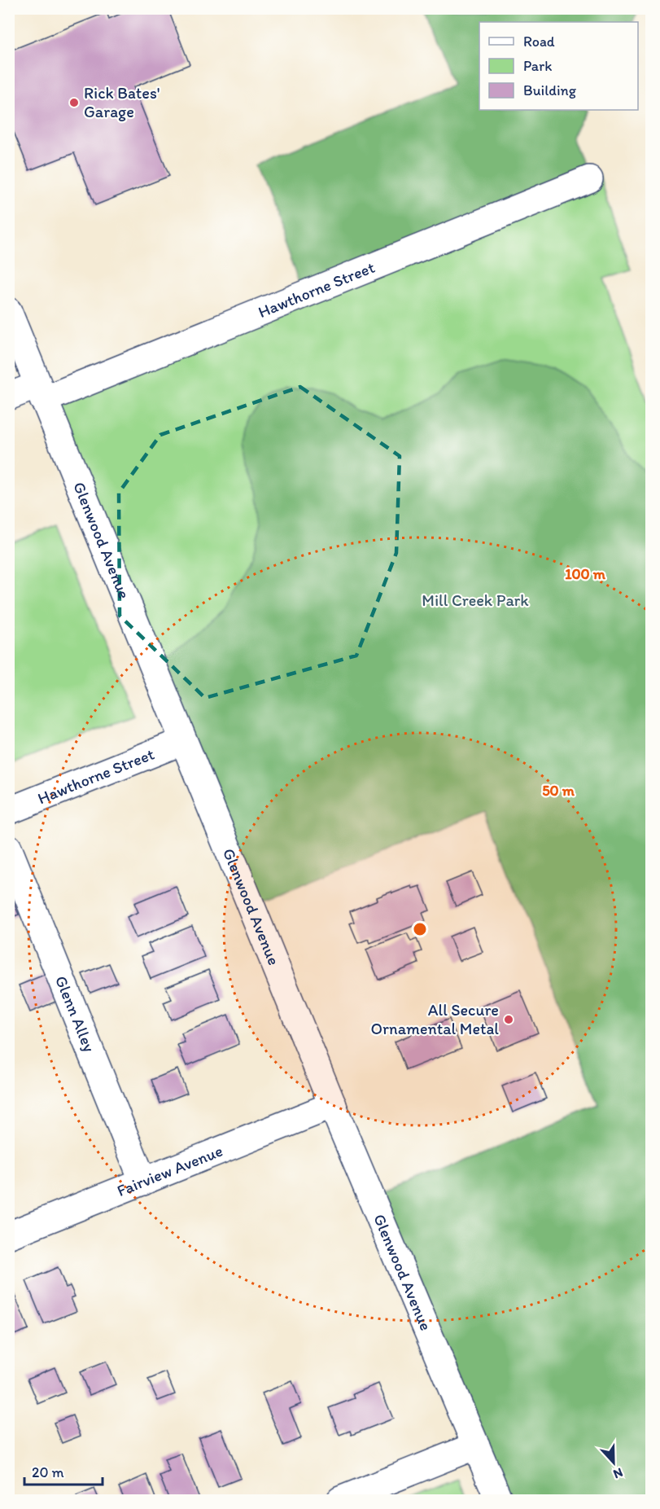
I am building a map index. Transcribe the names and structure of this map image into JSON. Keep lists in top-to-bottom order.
{
  "streets": {
    "street": [
      "Hawthorne Street",
      "Glenwood Avenue",
      "Glenn Alley",
      "Fairview Avenue"
    ]
  },
  "crossings": [
    ["Hawthorne Street", "Glenwood Avenue"],
    ["Glenwood Avenue", "Fairview Avenue"],
    ["Glenn Alley", "Fairview Avenue"]
  ],
  "parks": ["Mill Creek Park"],
  "places": ["Rick Bates' Garage", "All Secure Ornamental Metal"],
  "legend": ["Road", "Park", "Building"],
  "scale_bar": "20 m",
  "north": "bottom",
  "rings": ["100 m", "50 m"]
}
